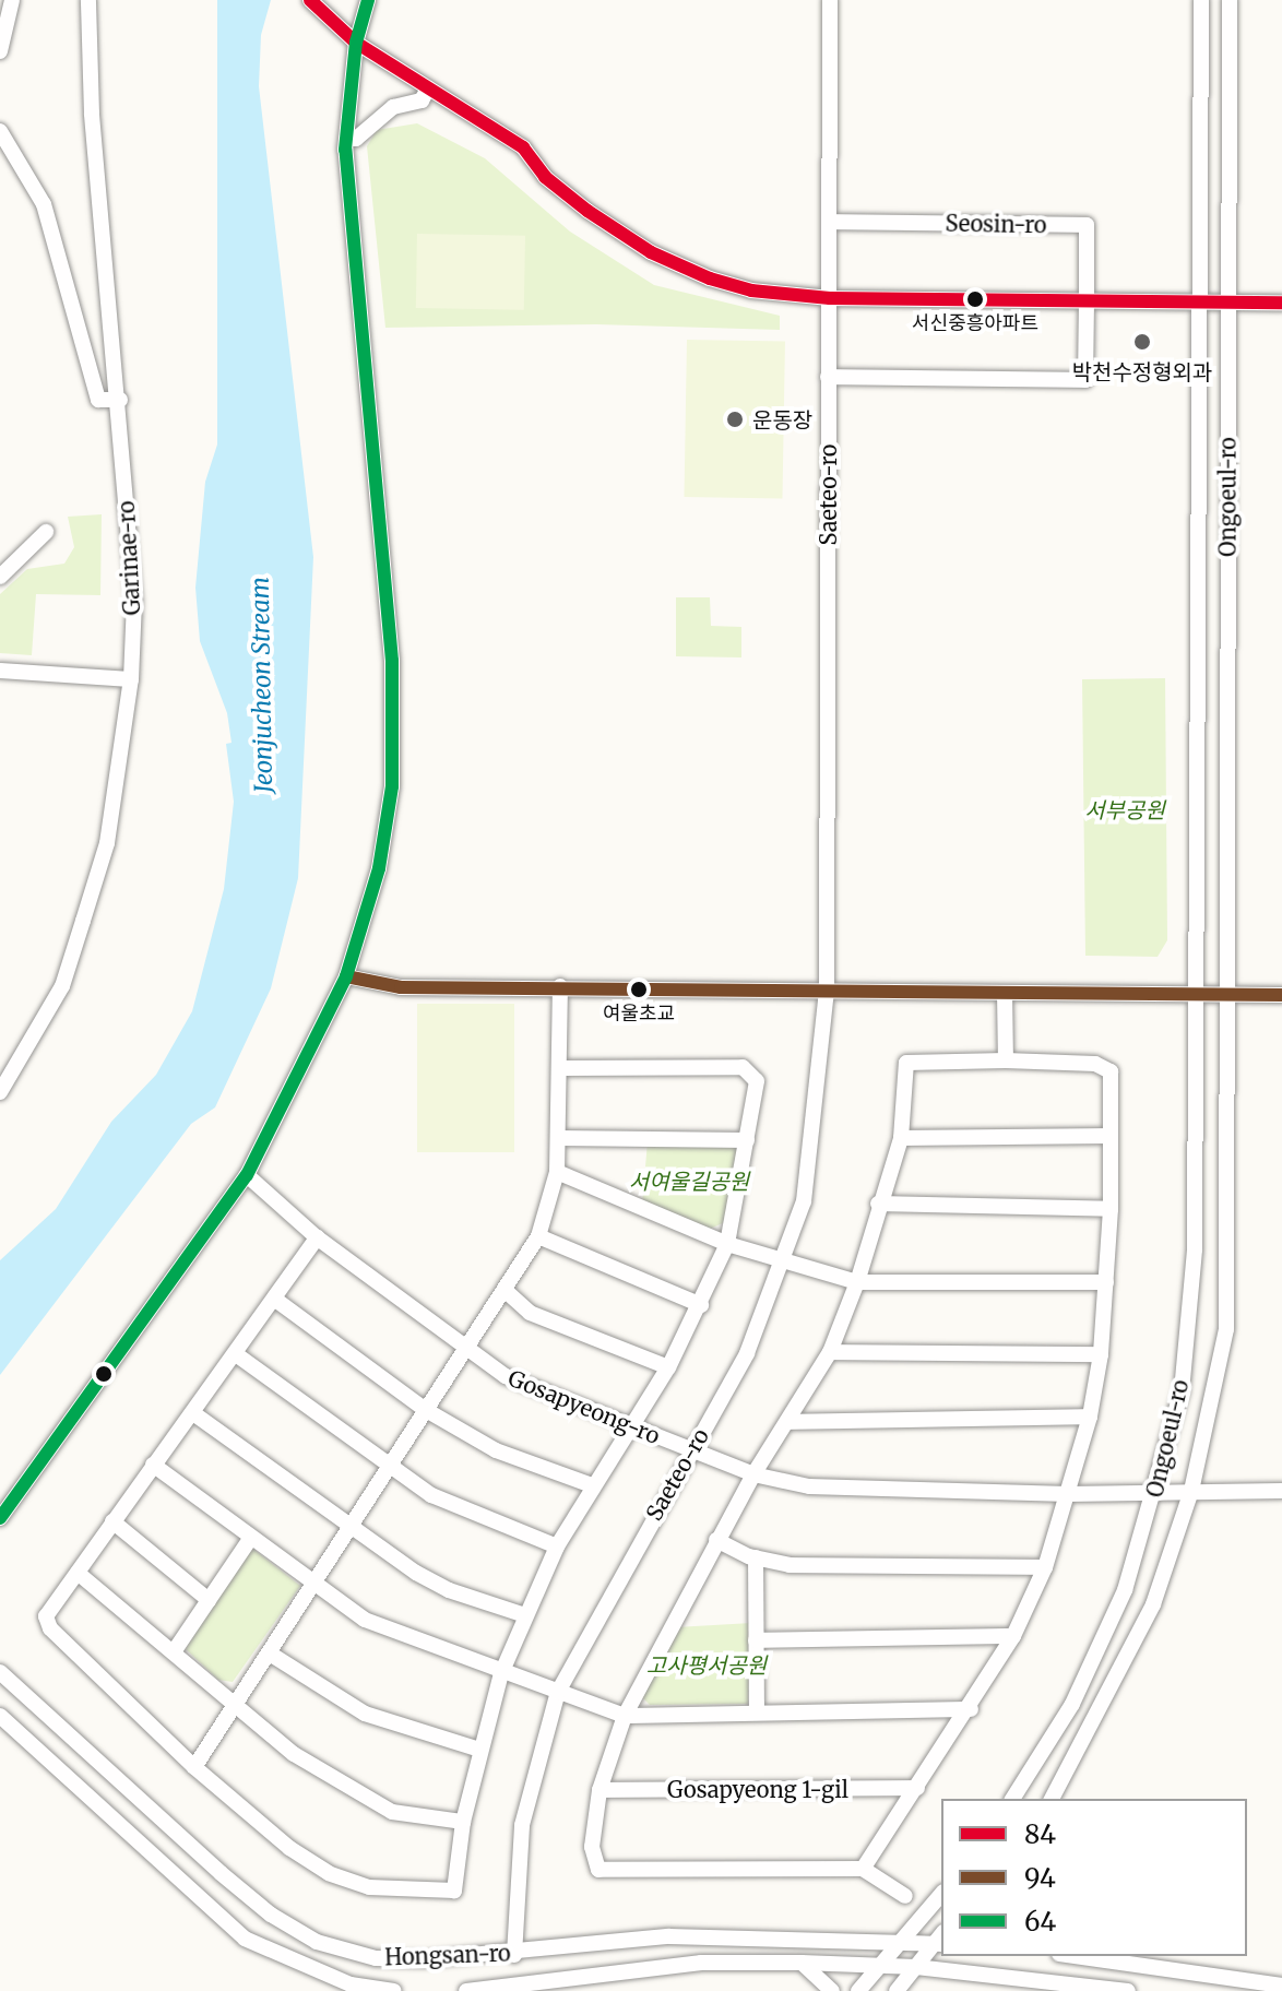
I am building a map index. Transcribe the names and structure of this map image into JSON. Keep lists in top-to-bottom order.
{
  "streets": {
    "street": [
      "Seosin-ro",
      "Saeteo-ro",
      "Ongoeul-ro",
      "Garinae-ro",
      "Gosapyeong-ro",
      "Gosapyeong 1-gil",
      "Hongsan-ro"
    ]
  },
  "crossings": [
    ["Seosin-ro", "Saeteo-ro"],
    ["Saeteo-ro", "Gosapyeong-ro"],
    ["Saeteo-ro", "Hongsan-ro"],
    ["Ongoeul-ro", "Gosapyeong-ro"]
  ],
  "water": ["Jeonjucheon Stream"],
  "parks": ["서부공원", "서여울길공원", "고사평서공원"],
  "places": [
    "서신중흥아파트",
    "박천수정형외과",
    "운동장",
    "여울초교"
  ],
  "lines": ["transit line 84", "transit line 64", "transit line 94"],
  "legend": ["84", "94", "64"]
}
